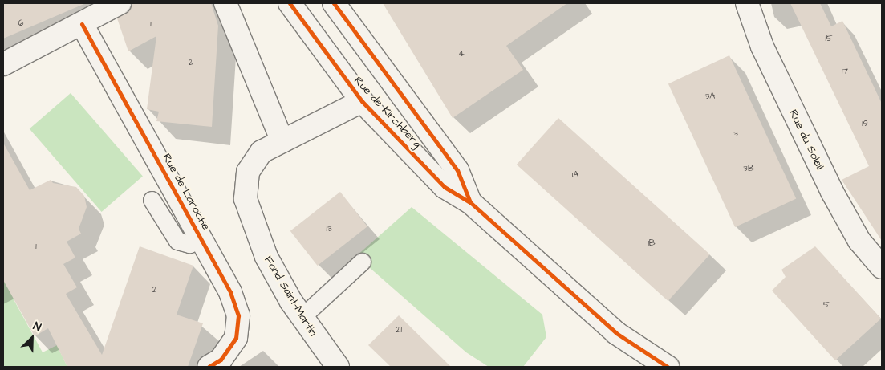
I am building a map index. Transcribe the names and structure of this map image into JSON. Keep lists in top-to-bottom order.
{
  "streets": {
    "street": [
      "Rue de Kirchberg",
      "Rue du Soleil",
      "Rue de Laroche",
      "Fond Saint-Martin"
    ]
  },
  "crossings": [
    ["Rue de Kirchberg", "Fond Saint-Martin"]
  ],
  "house_numbers": [
    "6",
    "1",
    "15",
    "4",
    "2",
    "17",
    "3A",
    "19",
    "3",
    "3B",
    "1A",
    "13",
    "1B",
    "1",
    "2",
    "5",
    "21"
  ],
  "north": "top right"
}
